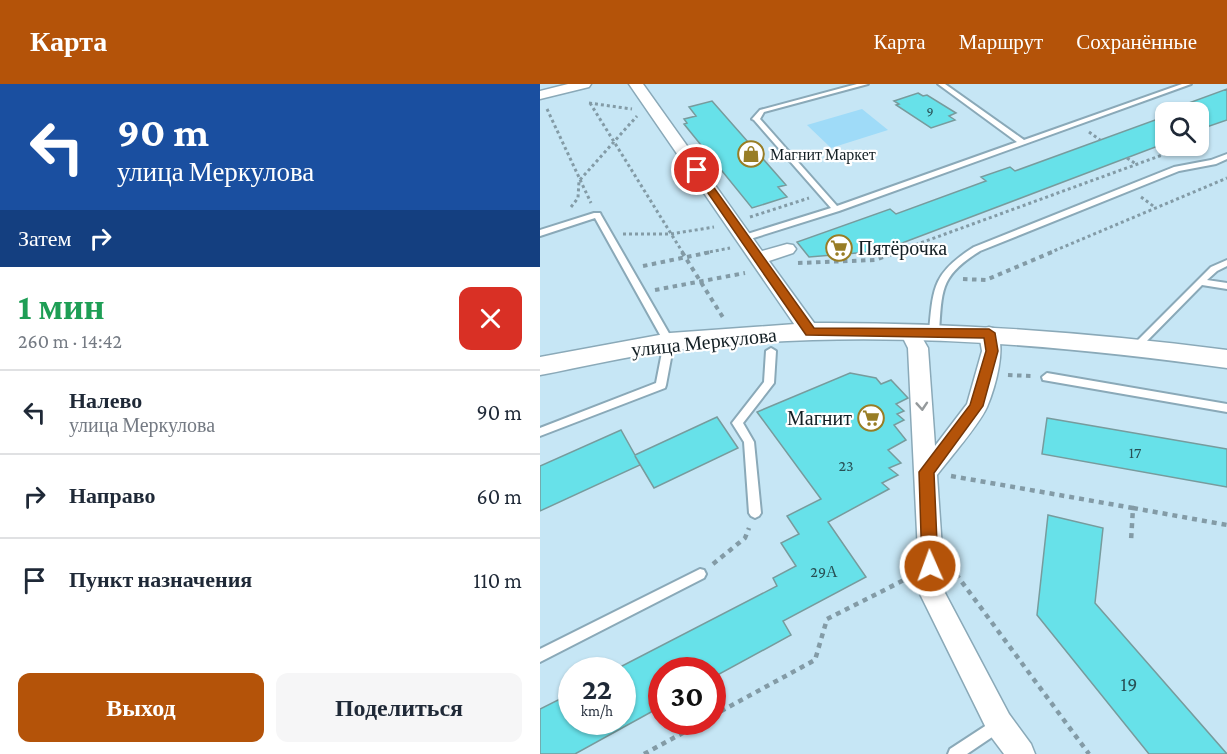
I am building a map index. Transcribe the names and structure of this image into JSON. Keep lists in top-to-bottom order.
{
  "streets": {
    "street": ["улица Меркулова"]
  },
  "places": {
    "shop": ["Магнит Маркет"],
    "supermarket": ["Пятёрочка", "Магнит"]
  },
  "house_numbers": [
    "9",
    "17",
    "23",
    "29А",
    "19"
  ],
  "page": {
    "header": "Карта",
    "nav": ["Карта", "Маршрут", "Сохранённые"],
    "turn": ["90 m", "улица Меркулова"],
    "then": "Затем",
    "heading": ["1 мин", "260 m · 14:42"],
    "list": [
      {
        "name": "Налево",
        "note": "улица Меркулова",
        "value": "90 m"
      },
      {
        "name": "Направо",
        "value": "60 m"
      },
      {
        "name": "Пункт назначения",
        "value": "110 m"
      }
    ],
    "speed": "22 km/h",
    "limit": "30",
    "buttons": ["Выход", "Поделиться"]
  }
}
